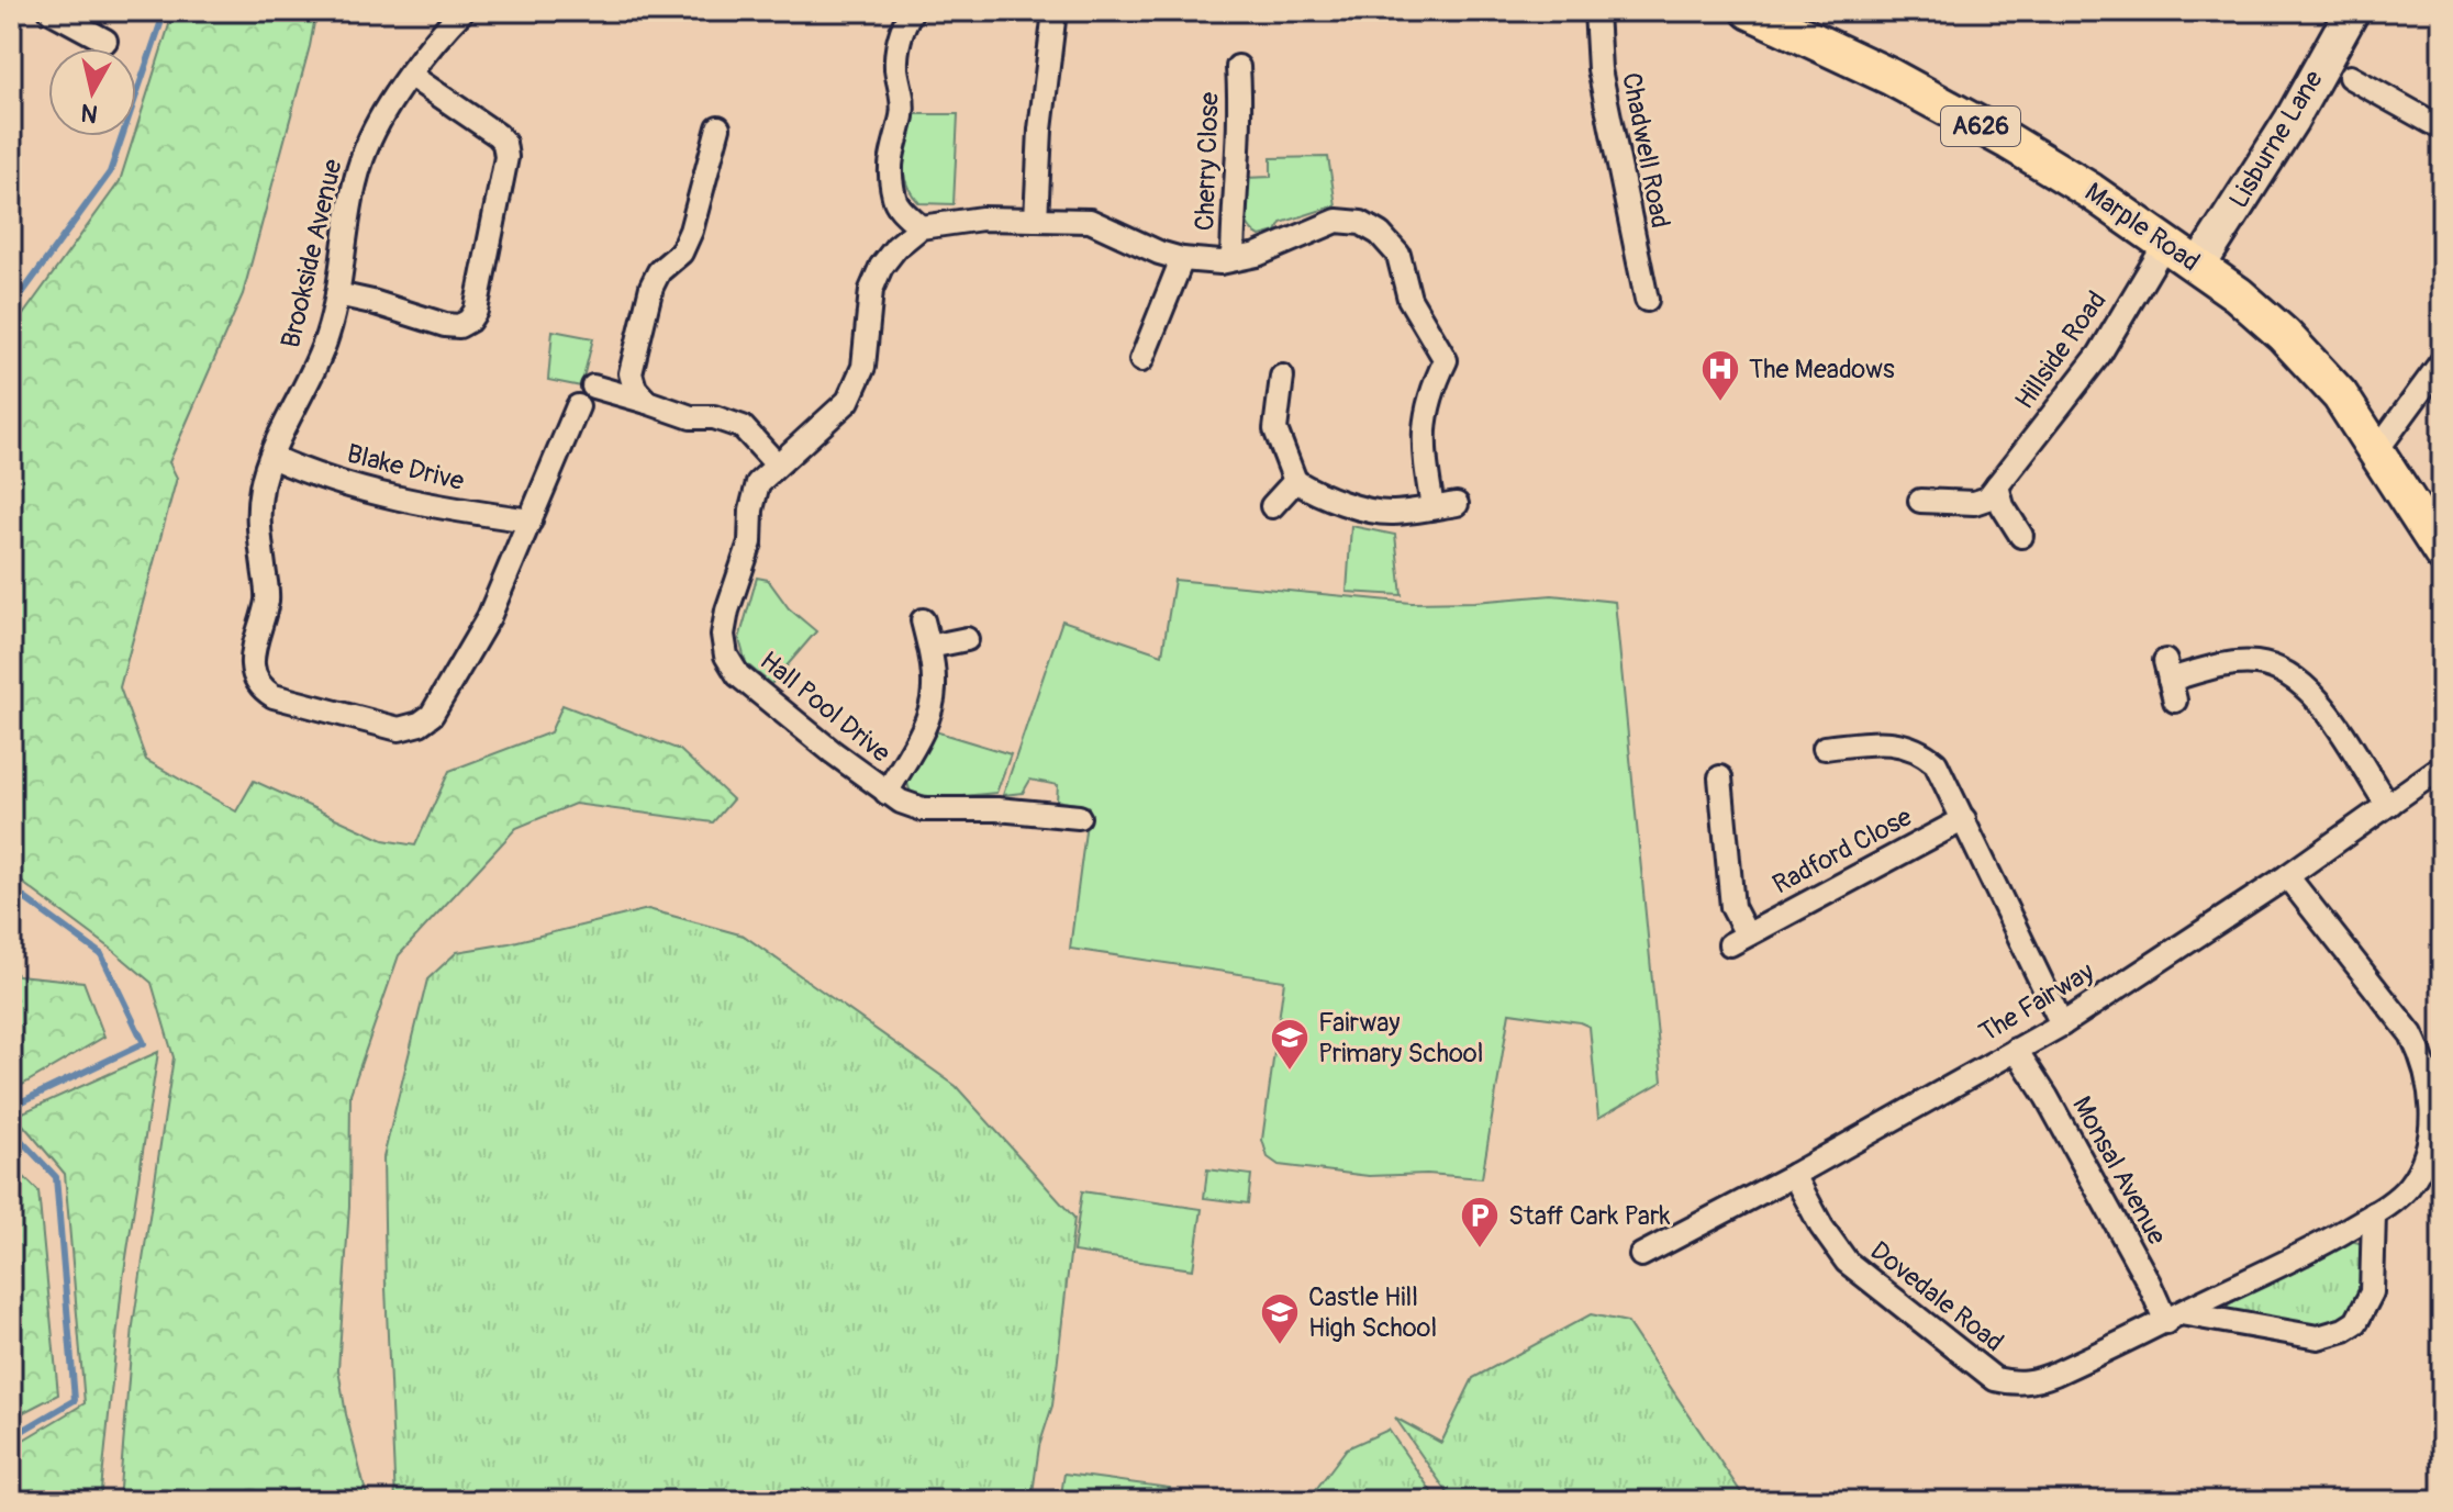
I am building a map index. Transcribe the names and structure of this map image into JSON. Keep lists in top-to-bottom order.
{
  "streets": {
    "main road": ["A626", "Marple Road"],
    "street": [
      "Lisburne Lane",
      "Chadwell Road",
      "Cherry Close",
      "Brookside Avenue",
      "Hillside Road",
      "Blake Drive",
      "Hall Pool Drive",
      "Radford Close",
      "The Fairway",
      "Monsal Avenue",
      "Dovedale Road"
    ]
  },
  "crossings": [
    ["Lisburne Lane", "Marple Road"],
    ["Marple Road", "Hillside Road"],
    ["Brookside Avenue", "Blake Drive"],
    ["The Fairway", "Monsal Avenue"],
    ["The Fairway", "Dovedale Road"],
    ["Monsal Avenue", "Dovedale Road"]
  ],
  "places": {
    "hospital": ["The Meadows"],
    "school or university": ["Fairway Primary School", "Castle Hill High School"],
    "parking": ["Staff Cark Park"]
  },
  "north": "bottom"
}
